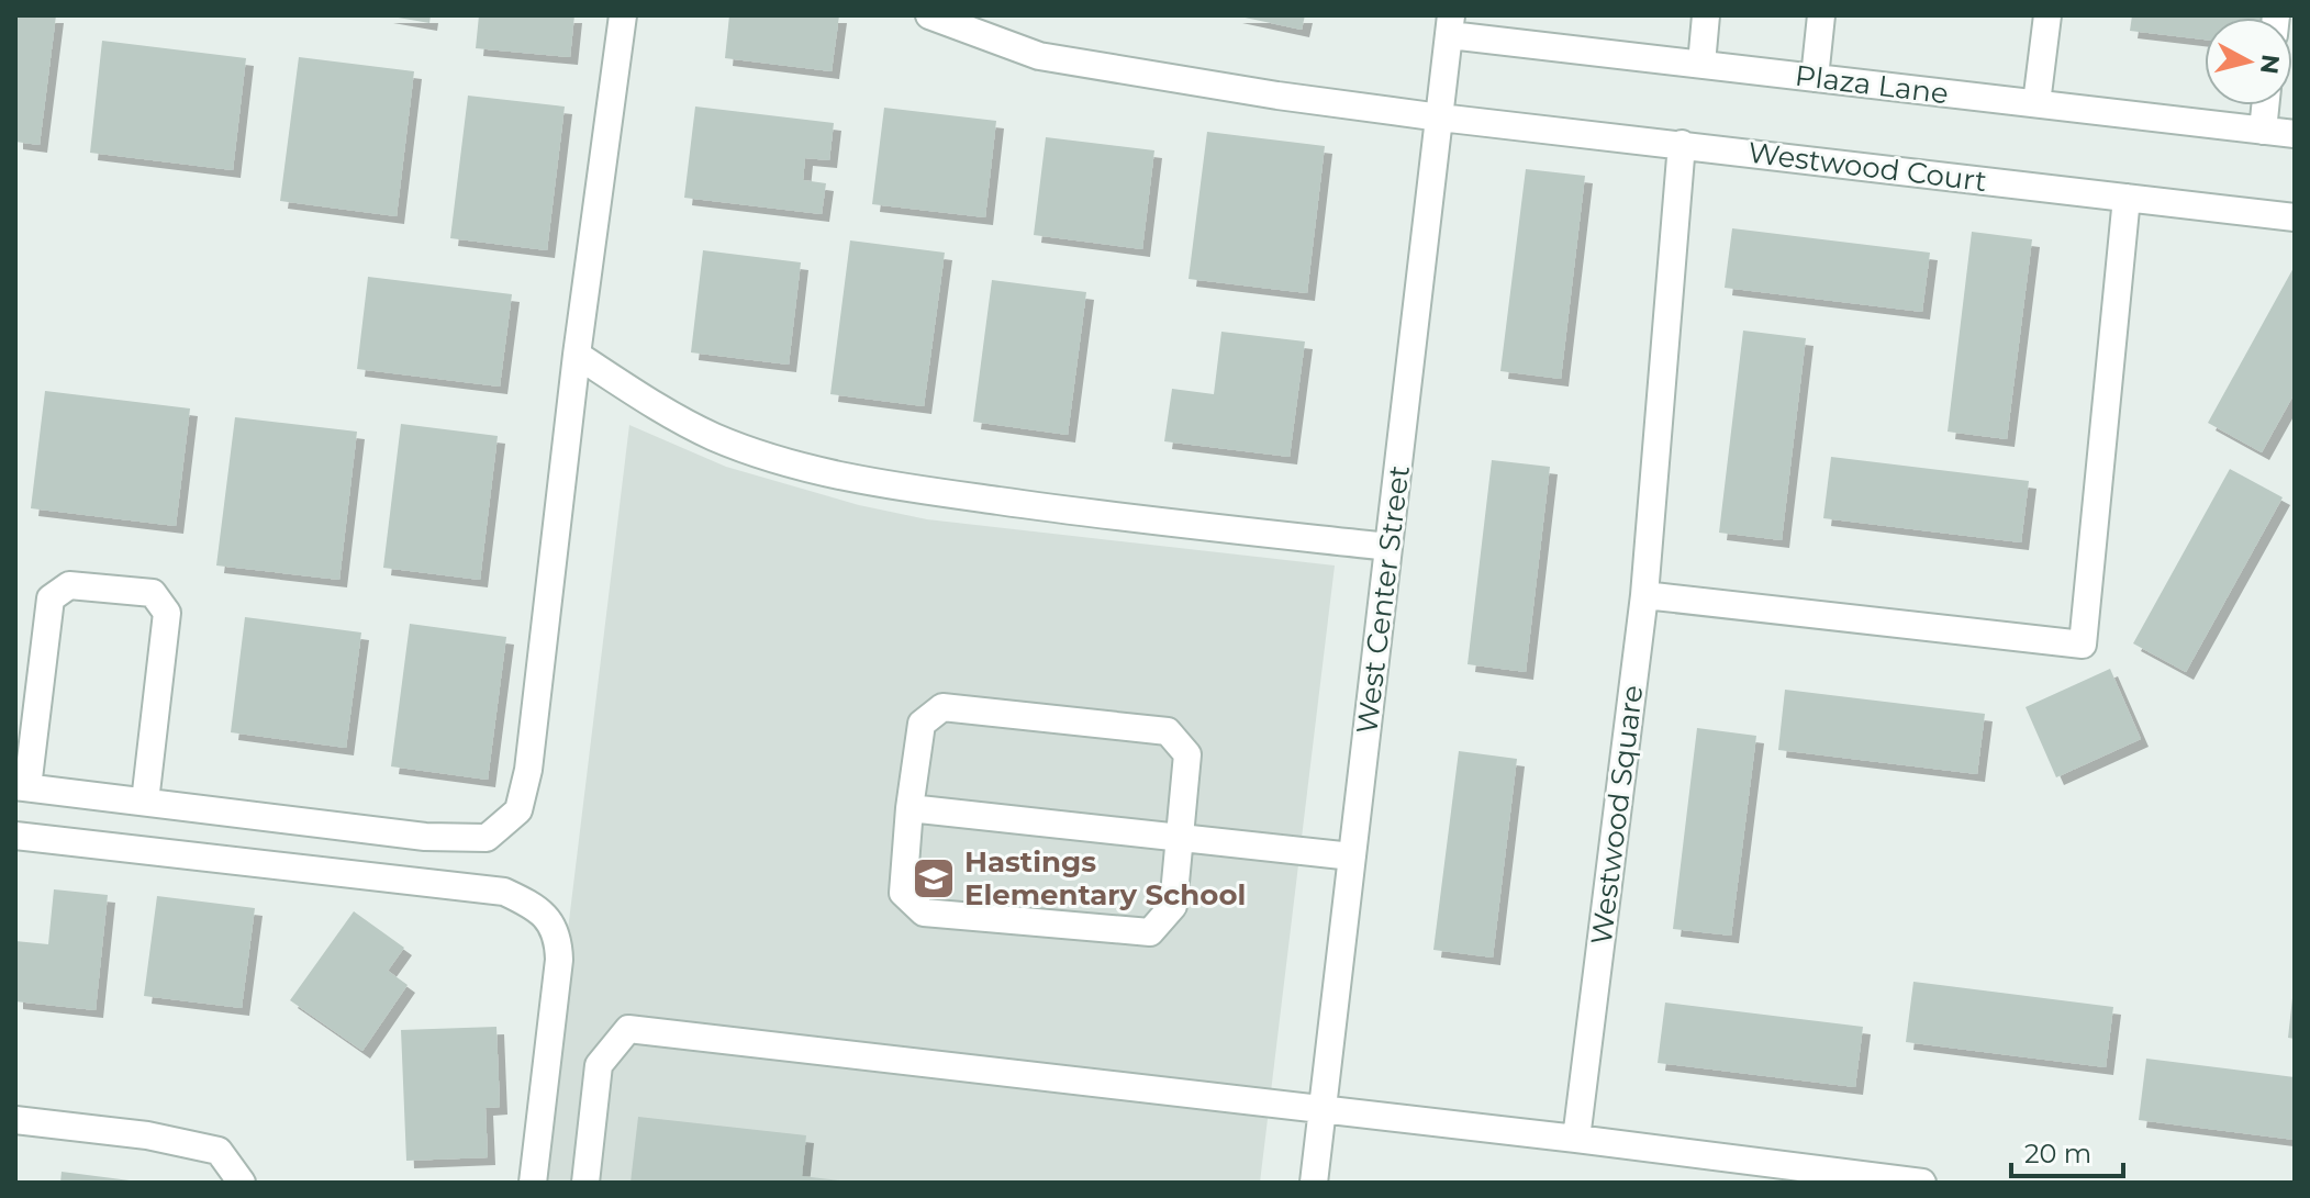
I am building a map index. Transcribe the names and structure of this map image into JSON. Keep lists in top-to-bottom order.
{
  "streets": {
    "street": [
      "Plaza Lane",
      "Westwood Court",
      "West Center Street",
      "Westwood Square"
    ]
  },
  "crossings": [
    ["Plaza Lane", "West Center Street"],
    ["Westwood Court", "West Center Street"],
    ["Westwood Court", "Westwood Square"]
  ],
  "places": {
    "school or university": ["Hastings Elementary School"]
  },
  "scale_bar": "20 m",
  "north": "right"
}
